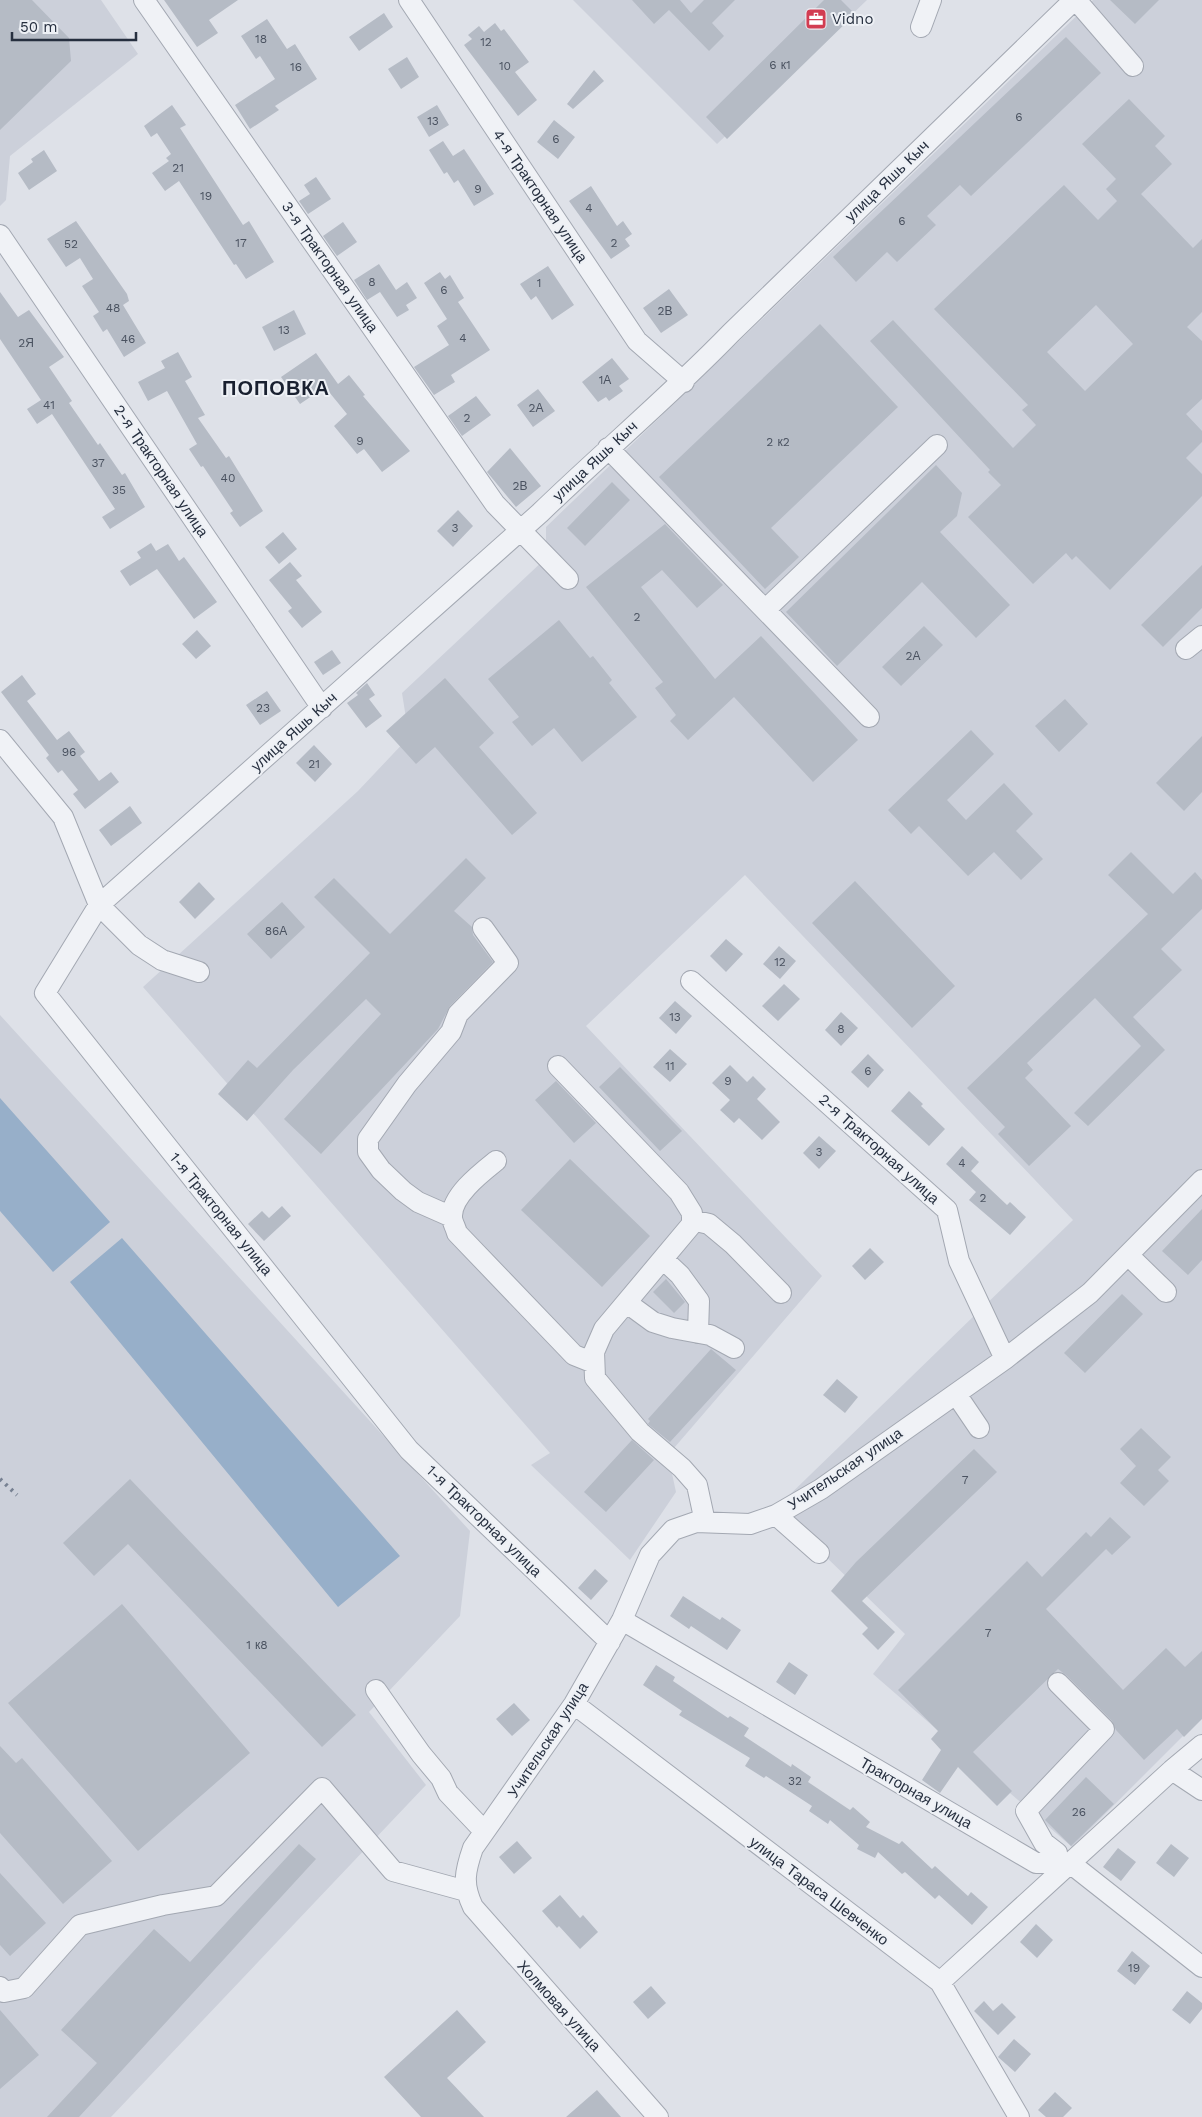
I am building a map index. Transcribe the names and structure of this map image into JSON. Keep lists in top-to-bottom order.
{
  "streets": {
    "street": [
      "улица Яшь Кыч",
      "4-я Тракторная улица",
      "3-я Тракторная улица",
      "2-я Тракторная улица",
      "1-я Тракторная улица",
      "Учительская улица",
      "Тракторная улица",
      "улица Тараса Шевченко",
      "Холмовая улица"
    ]
  },
  "crossings": [
    ["улица Яшь Кыч", "4-я Тракторная улица"],
    ["улица Яшь Кыч", "3-я Тракторная улица"],
    ["улица Яшь Кыч", "2-я Тракторная улица"],
    ["улица Яшь Кыч", "1-я Тракторная улица"],
    ["2-я Тракторная улица", "Учительская улица"],
    ["1-я Тракторная улица", "Учительская улица"],
    ["Учительская улица", "Тракторная улица"],
    ["Учительская улица", "улица Тараса Шевченко"],
    ["Учительская улица", "Холмовая улица"]
  ],
  "districts": ["ПОПОВКА"],
  "places": {
    "office": ["Vidno"]
  },
  "house_numbers": [
    "18",
    "12",
    "6 к1",
    "10",
    "16",
    "6",
    "13",
    "6",
    "21",
    "9",
    "19",
    "4",
    "6",
    "17",
    "2",
    "52",
    "8",
    "1",
    "6",
    "48",
    "2В",
    "13",
    "4",
    "46",
    "2Я",
    "1А",
    "41",
    "2А",
    "2",
    "9",
    "2 к2",
    "37",
    "40",
    "2В",
    "35",
    "3",
    "2",
    "2А",
    "23",
    "96",
    "21",
    "86А",
    "12",
    "13",
    "8",
    "11",
    "6",
    "9",
    "3",
    "4",
    "2",
    "7",
    "7",
    "1 к8",
    "32",
    "26",
    "19"
  ],
  "scale_bar": "50 m"
}
